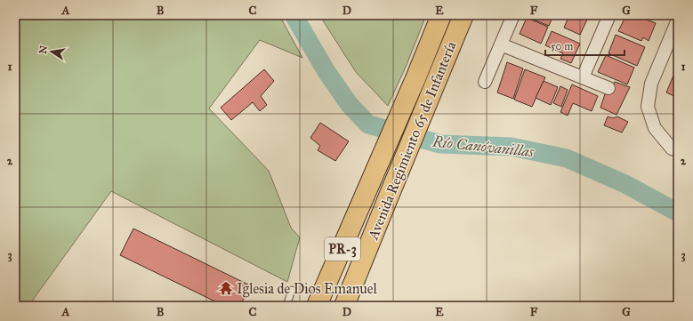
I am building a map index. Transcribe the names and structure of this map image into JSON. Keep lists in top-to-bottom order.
{
  "streets": {
    "main road": ["Avenida Regimiento 65 de Infantería", "PR-3"]
  },
  "water": ["Río Canóvanillas"],
  "places": {
    "temple": ["Iglesia de Dios Emanuel"]
  },
  "scale_bar": "50 m",
  "north": "left",
  "grid": {
    "columns": [
      "A",
      "B",
      "C",
      "D",
      "E",
      "F",
      "G"
    ],
    "rows": ["1", "2", "3"]
  }
}
